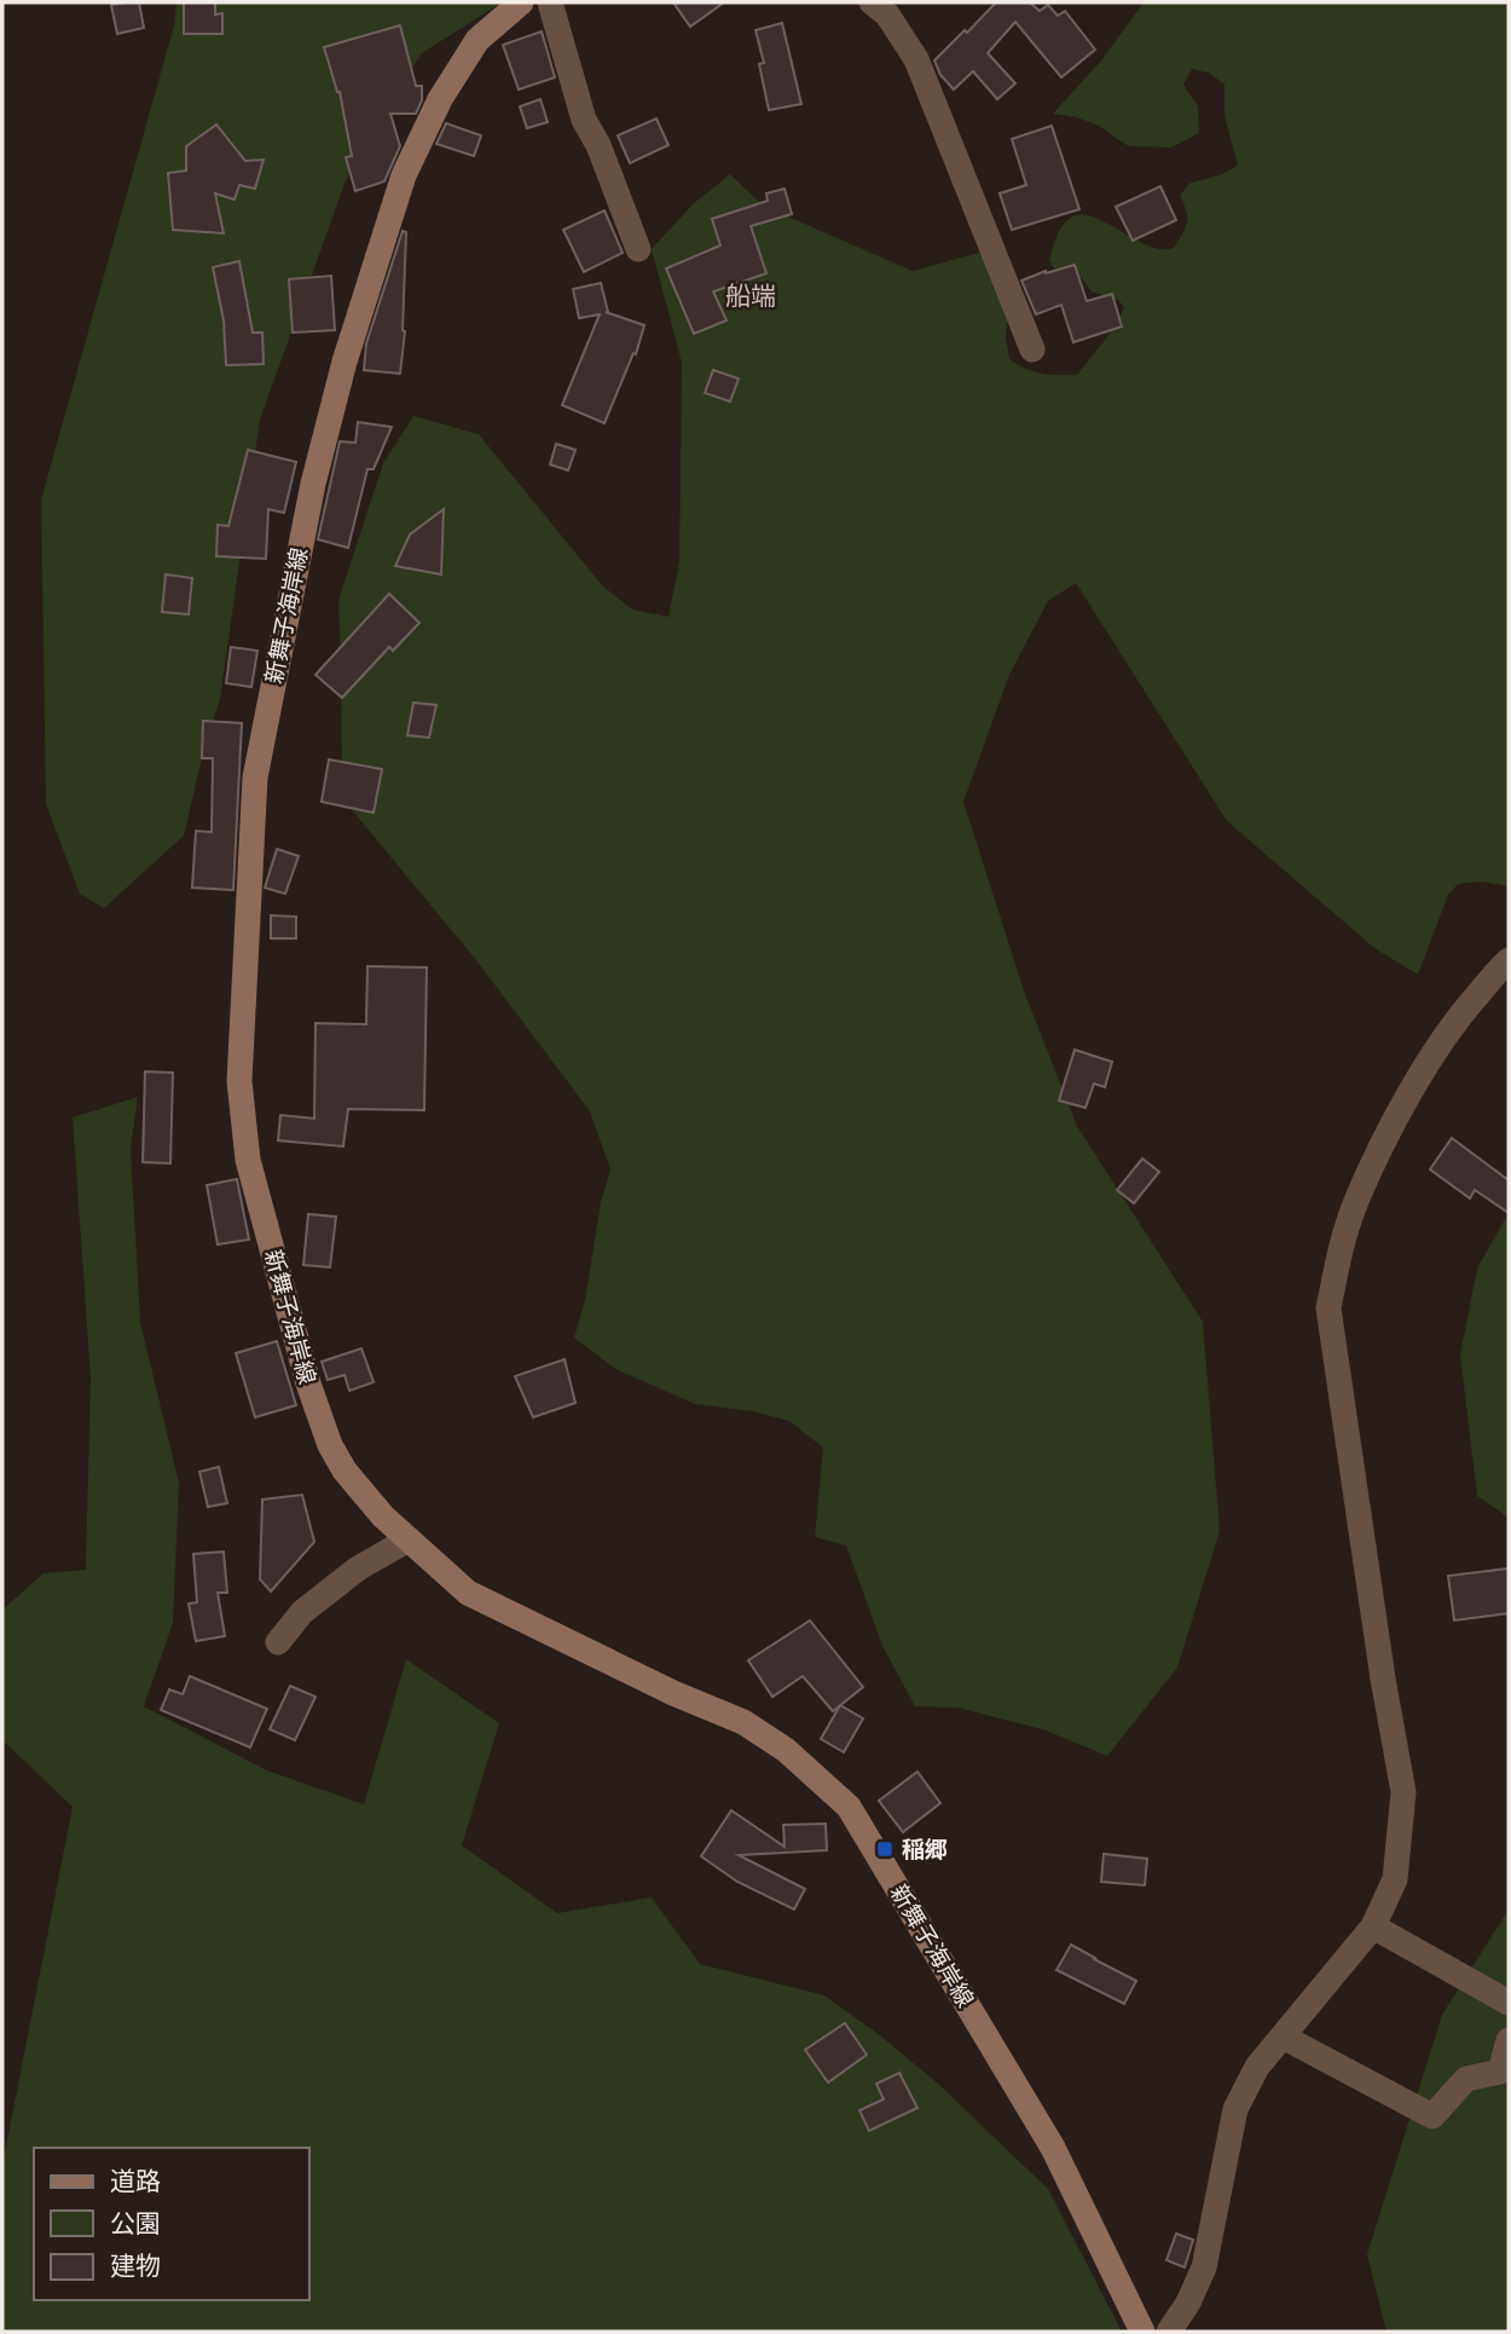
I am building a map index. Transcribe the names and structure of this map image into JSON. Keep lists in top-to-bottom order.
{
  "streets": {
    "main road": ["新舞子海岸線"]
  },
  "districts": ["船端"],
  "places": {
    "transit": ["稲郷"]
  },
  "legend": ["道路", "公園", "建物"]
}
